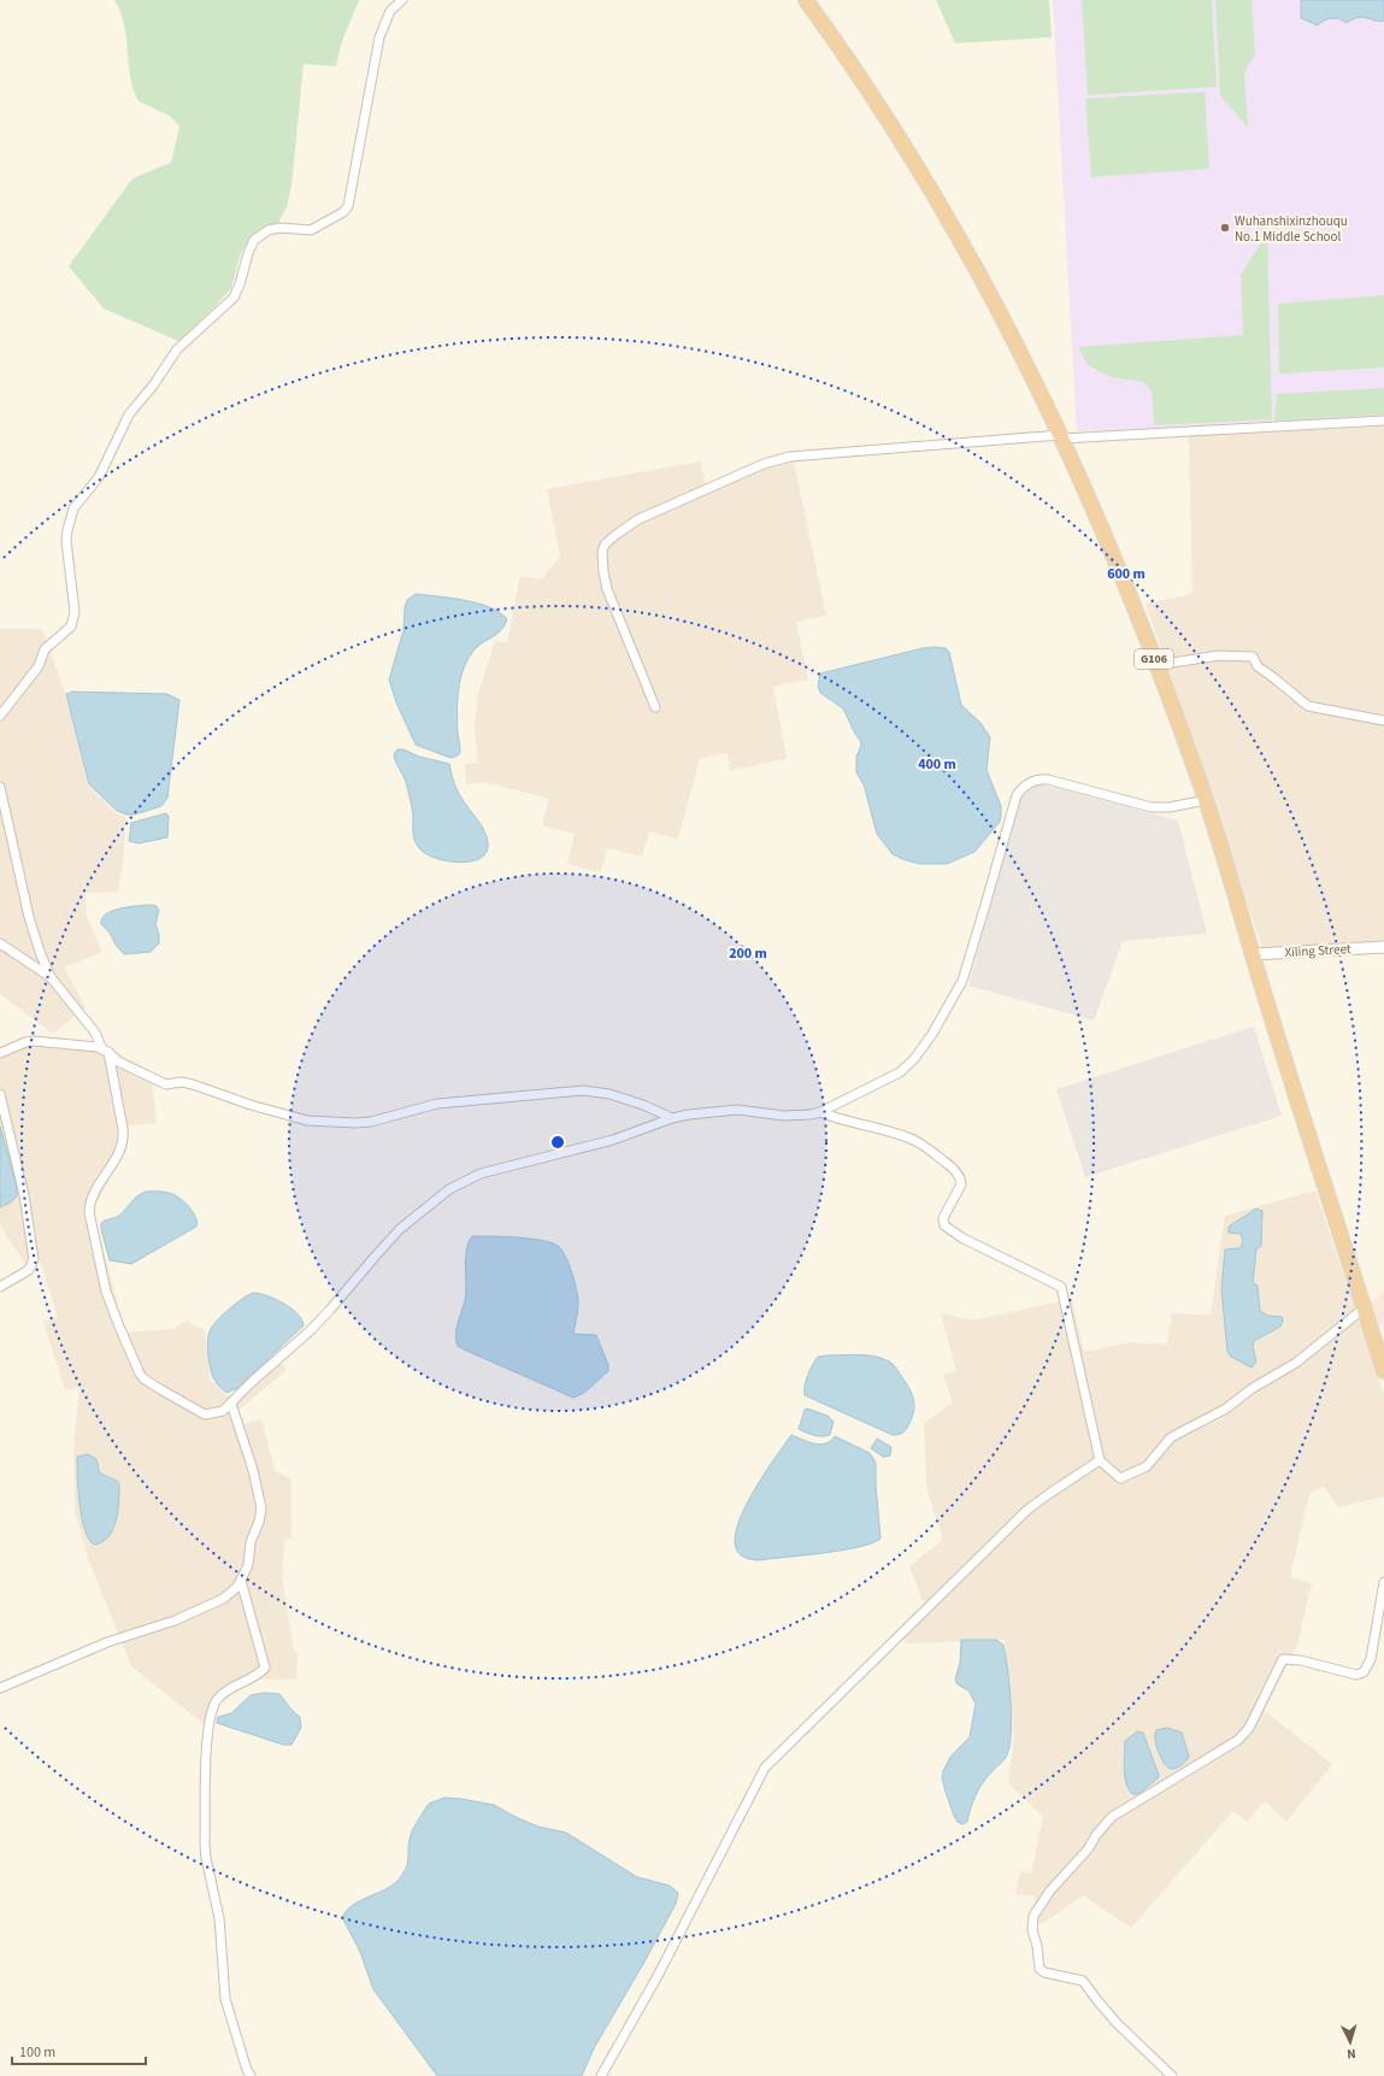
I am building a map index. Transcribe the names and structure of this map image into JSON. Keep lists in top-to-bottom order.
{
  "streets": {
    "highway": ["G106"],
    "street": ["Xiling Street"]
  },
  "crossings": [
    ["G106", "Xiling Street"]
  ],
  "places": ["Wuhanshixinzhouqu No.1 Middle School"],
  "scale_bar": "100 m",
  "north": "bottom",
  "rings": ["600 m", "400 m", "200 m"]
}
